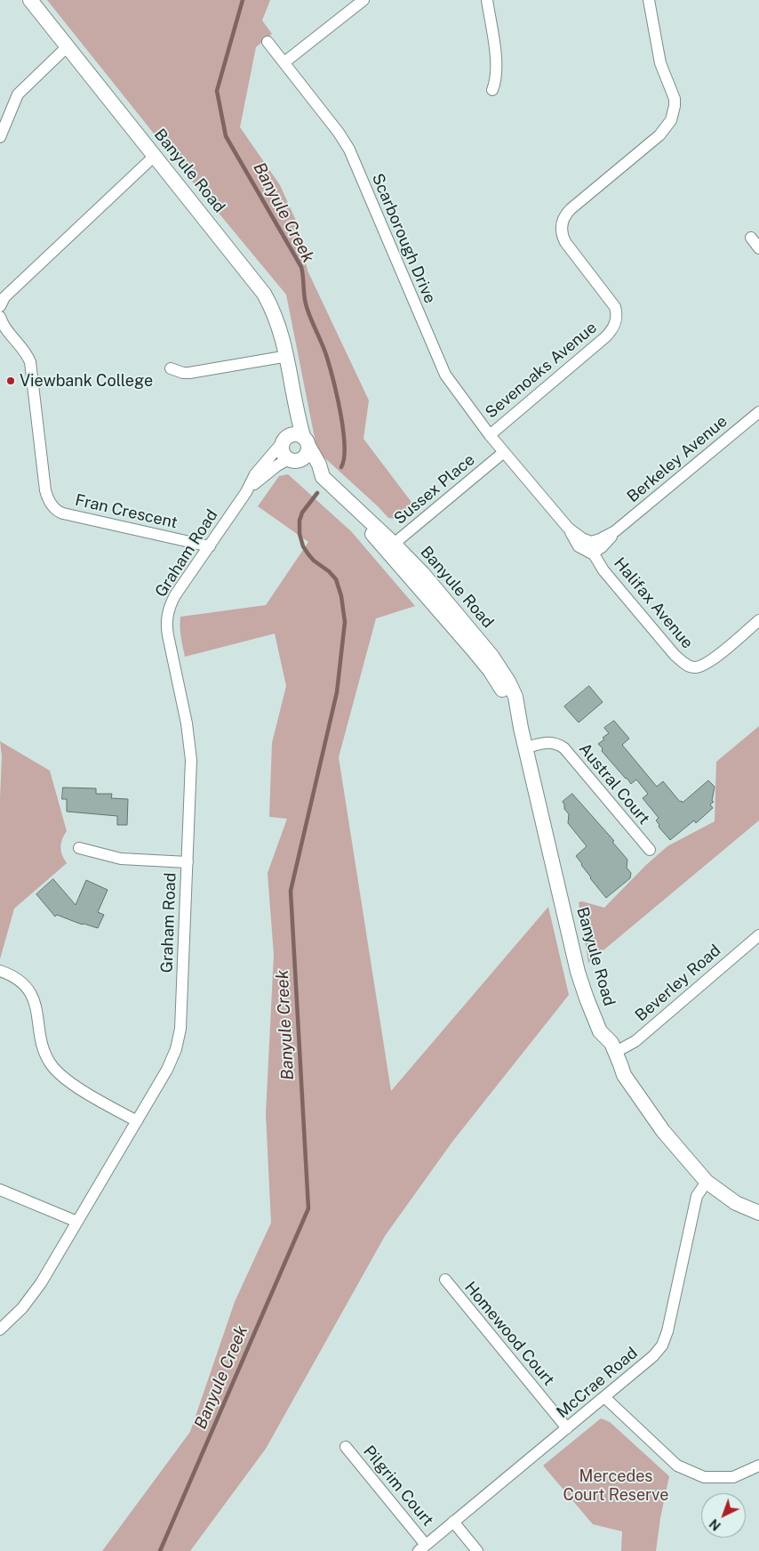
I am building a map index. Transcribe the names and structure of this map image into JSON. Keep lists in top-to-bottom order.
{
  "streets": {
    "street": [
      "Banyule Road",
      "Scarborough Drive",
      "Sevenoaks Avenue",
      "Berkeley Avenue",
      "Sussex Place",
      "Fran Crescent",
      "Graham Road",
      "Halifax Avenue",
      "Austral Court",
      "Beverley Road",
      "Homewood Court",
      "McCrae Road",
      "Pilgrim Court"
    ]
  },
  "crossings": [
    ["Banyule Road", "Sussex Place"],
    ["Banyule Road", "Graham Road"],
    ["Banyule Road", "Austral Court"],
    ["Banyule Road", "Beverley Road"],
    ["Banyule Road", "McCrae Road"],
    ["Scarborough Drive", "Sevenoaks Avenue"],
    ["Scarborough Drive", "Sussex Place"],
    ["Scarborough Drive", "Halifax Avenue"],
    ["Berkeley Avenue", "Halifax Avenue"],
    ["Sussex Place", "Halifax Avenue"],
    ["Fran Crescent", "Graham Road"],
    ["Homewood Court", "McCrae Road"],
    ["McCrae Road", "Pilgrim Court"]
  ],
  "water": ["Banyule Creek"],
  "parks": ["Mercedes Court Reserve"],
  "places": ["Viewbank College"],
  "north": "bottom left"
}
